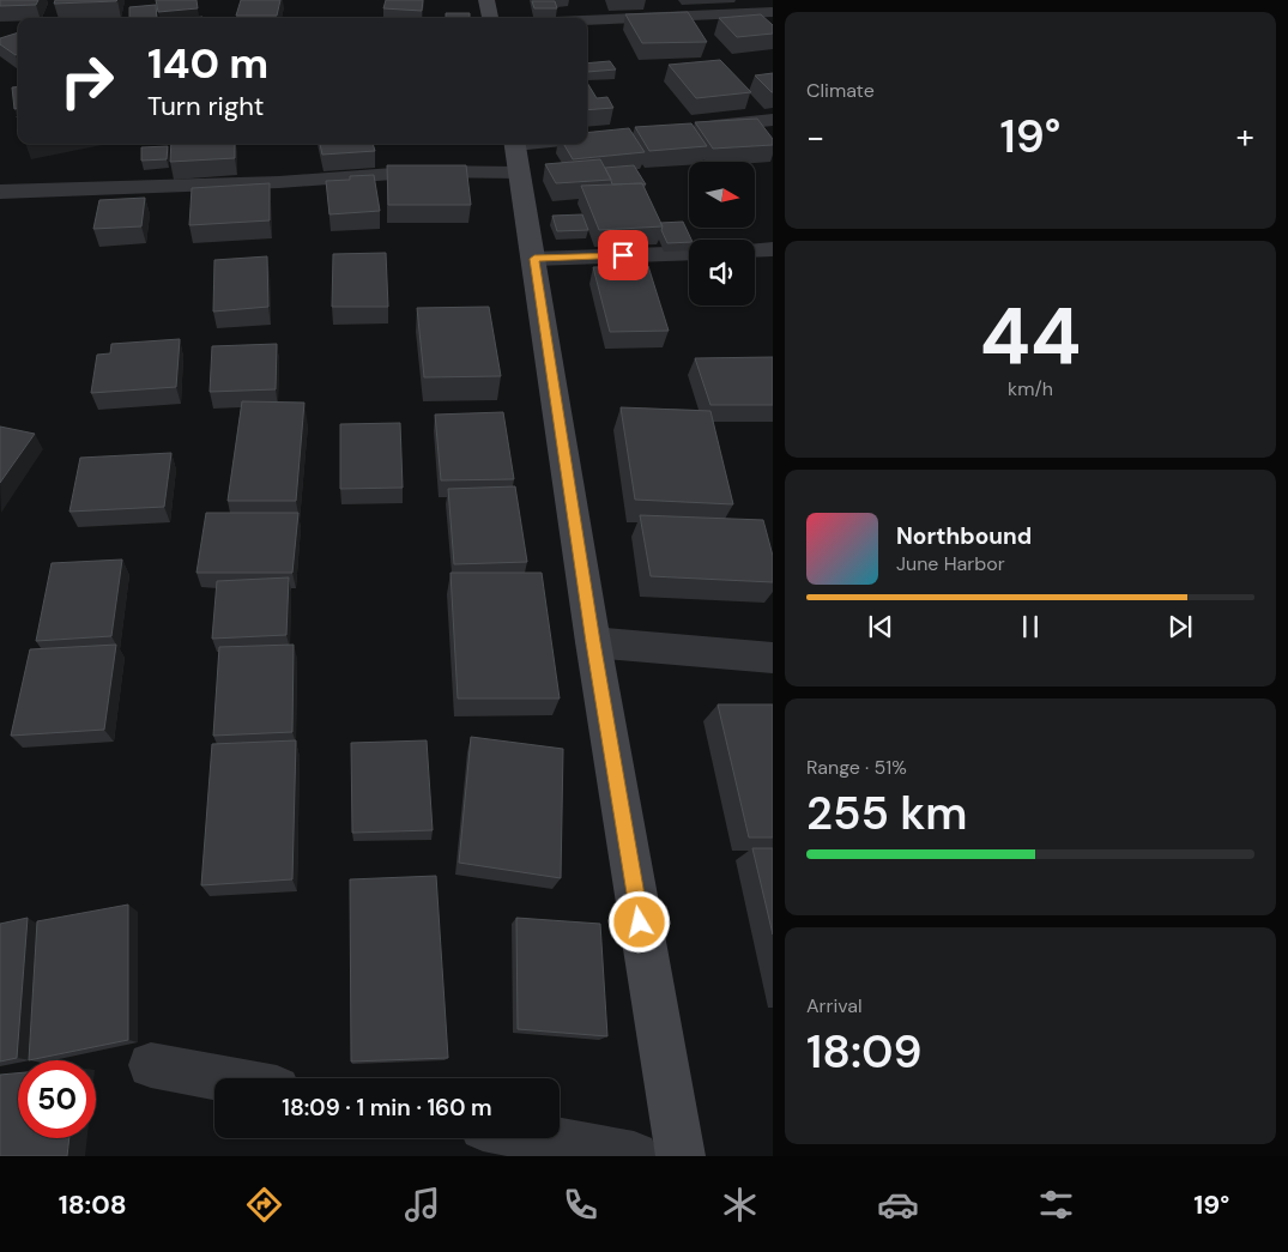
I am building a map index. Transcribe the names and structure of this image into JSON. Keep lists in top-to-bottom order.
{
  "north": "right",
  "page": {
    "tile": [
      "Climate",
      ["44", "km/h"],
      ["Range · 51%", "255 km"],
      ["Arrival", "18:09"]
    ],
    "turn": ["140 m", "Turn right"],
    "heat": ["−", "19°", "+"],
    "song": ["Northbound", "June Harbor"],
    "limit": "50",
    "trip": "18:09 · 1 min · 160 m",
    "tabs": ["18:08", "19°"]
  }
}
